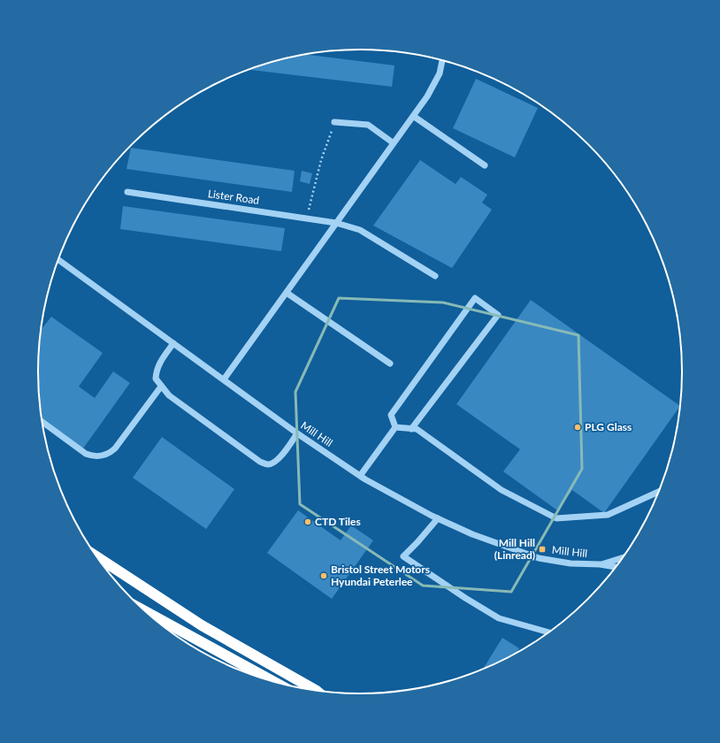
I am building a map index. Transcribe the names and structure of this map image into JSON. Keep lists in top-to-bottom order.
{
  "streets": {
    "street": ["Lister Road", "Mill Hill"]
  },
  "places": {
    "other": ["PLG Glass", "CTD Tiles", "Bristol Street Motors Hyundai Peterlee"],
    "transit": ["Mill Hill (Linread)"]
  }
}
